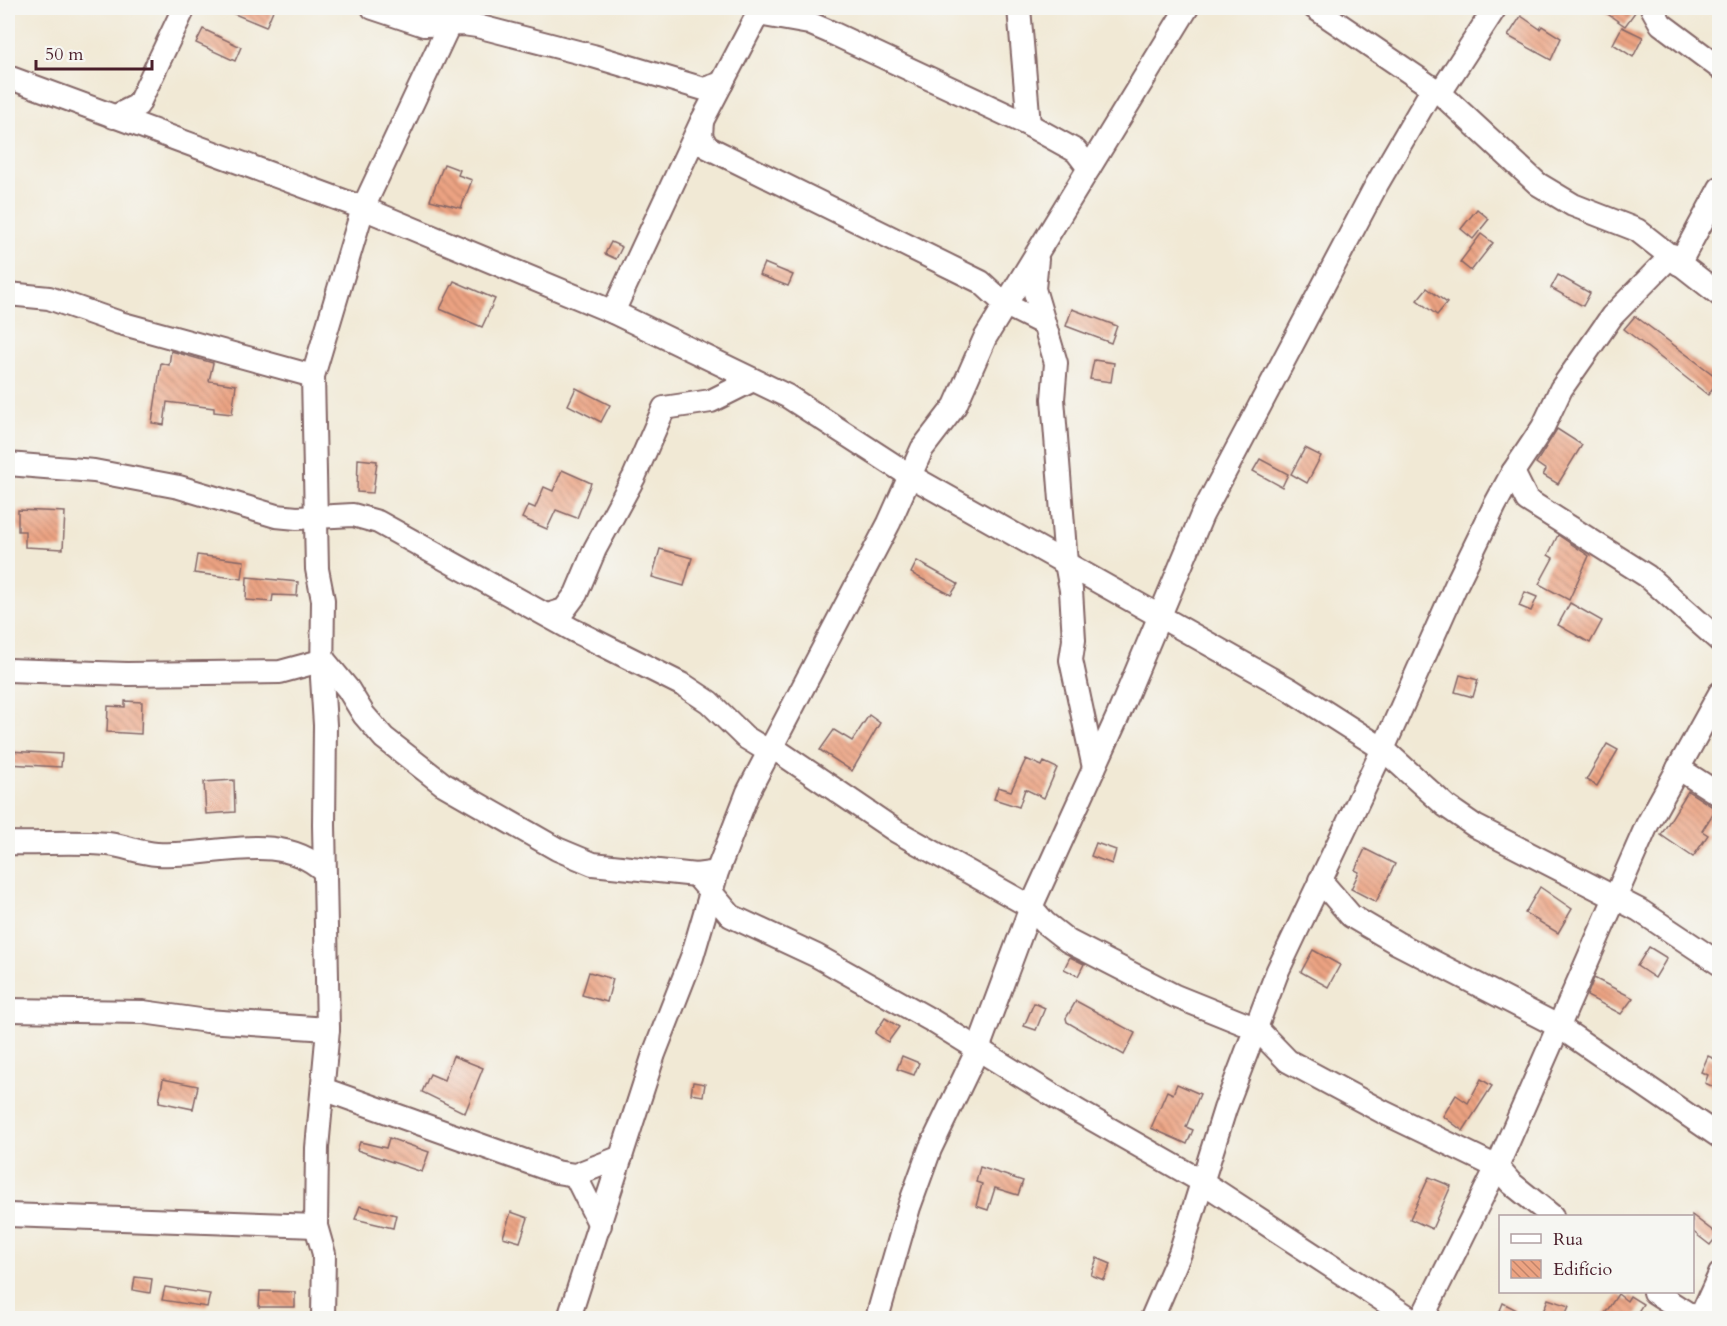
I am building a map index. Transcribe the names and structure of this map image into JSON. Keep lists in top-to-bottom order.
{
  "legend": ["Rua", "Edifício"],
  "scale_bar": "50 m"
}
